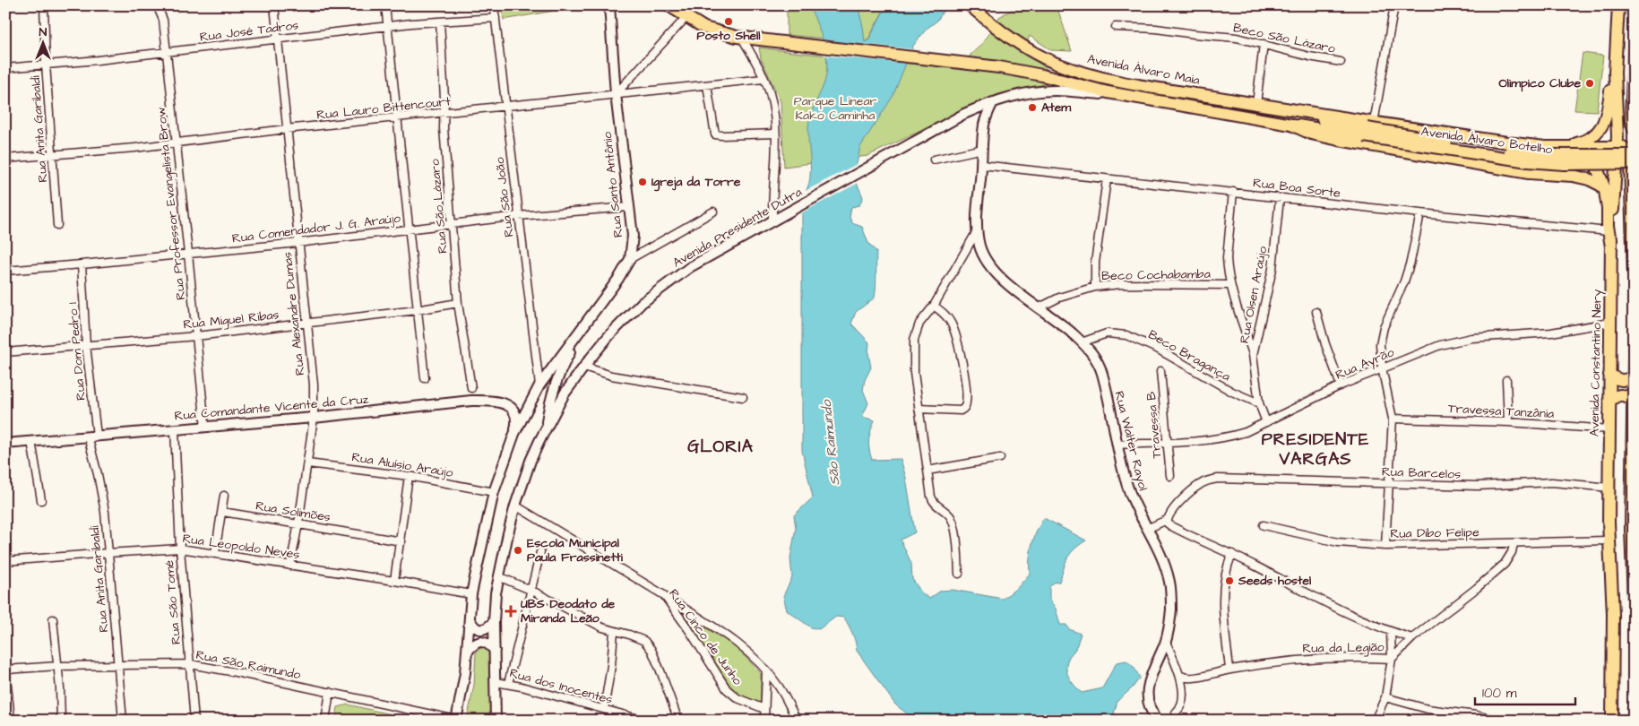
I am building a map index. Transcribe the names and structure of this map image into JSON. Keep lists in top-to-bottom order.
{
  "streets": {
    "main road": ["Avenida Álvaro Maia", "Avenida Álvaro Botelho", "Avenida Constantino Nery"],
    "street": [
      "Rua José Tadros",
      "Beco São Lázaro",
      "Rua Lauro Bittencourt",
      "Rua Anita Garibaldi",
      "Rua Santo Antônio",
      "Rua Boa Sorte",
      "Rua São João",
      "Rua Professor Evangelista Brow",
      "Rua São Lázaro",
      "Avenida Presidente Dutra",
      "Rua Comendador J. G. Araújo",
      "Beco Cochabamba",
      "Rua Olsen Araújo",
      "Rua Alexandre Dumas",
      "Rua Miguel Ribas",
      "Rua Dom Pedro 1",
      "Beco Bragança",
      "Rua Ayrão",
      "Rua Comandante Vicente da Cruz",
      "Travessa Tanzânia",
      "Travessa B",
      "Rua Walter Rayol",
      "Rua Aluísio Araújo",
      "Rua Barcelos",
      "Rua Solimões",
      "Rua Dibo Felipe",
      "Rua Leopoldo Neves",
      "Rua São Tomé",
      "Rua Cinco de Junho",
      "Rua da Legião",
      "Rua São Raimundo",
      "Rua dos Inocentes"
    ]
  },
  "crossings": [
    ["Rua José Tadros", "Rua Anita Garibaldi"],
    ["Rua José Tadros", "Rua São João"],
    ["Rua José Tadros", "Rua Professor Evangelista Brow"],
    ["Rua José Tadros", "Rua São Lázaro"],
    ["Rua José Tadros", "Rua Alexandre Dumas"],
    ["Avenida Álvaro Maia", "Avenida Álvaro Botelho"],
    ["Rua Lauro Bittencourt", "Rua Anita Garibaldi"],
    ["Rua Lauro Bittencourt", "Rua Santo Antônio"],
    ["Rua Lauro Bittencourt", "Rua São João"],
    ["Rua Lauro Bittencourt", "Rua Professor Evangelista Brow"],
    ["Rua Lauro Bittencourt", "Rua São Lázaro"],
    ["Rua Lauro Bittencourt", "Rua Alexandre Dumas"],
    ["Rua Anita Garibaldi", "Rua Dom Pedro 1"],
    ["Rua Anita Garibaldi", "Rua Comandante Vicente da Cruz"],
    ["Rua Anita Garibaldi", "Rua Leopoldo Neves"],
    ["Rua Anita Garibaldi", "Rua São Raimundo"],
    ["Rua Santo Antônio", "Rua São João"],
    ["Rua Santo Antônio", "Rua Comendador J. G. Araújo"],
    ["Rua Boa Sorte", "Rua Olsen Araújo"],
    ["Rua Boa Sorte", "Rua Walter Rayol"],
    ["Rua São João", "Rua Comendador J. G. Araújo"],
    ["Rua Professor Evangelista Brow", "Rua Comendador J. G. Araújo"],
    ["Rua Professor Evangelista Brow", "Rua Miguel Ribas"],
    ["Rua Professor Evangelista Brow", "Rua Comandante Vicente da Cruz"],
    ["Rua São Lázaro", "Rua Comendador J. G. Araújo"],
    ["Rua São Lázaro", "Rua Miguel Ribas"],
    ["Avenida Presidente Dutra", "Rua Walter Rayol"],
    ["Avenida Presidente Dutra", "Rua Cinco de Junho"],
    ["Avenida Presidente Dutra", "Rua dos Inocentes"],
    ["Rua Comendador J. G. Araújo", "Rua Alexandre Dumas"],
    ["Rua Comendador J. G. Araújo", "Rua Dom Pedro 1"],
    ["Beco Cochabamba", "Rua Walter Rayol"],
    ["Rua Olsen Araújo", "Beco Bragança"],
    ["Rua Olsen Araújo", "Rua Ayrão"],
    ["Rua Alexandre Dumas", "Rua Miguel Ribas"],
    ["Rua Alexandre Dumas", "Rua Comandante Vicente da Cruz"],
    ["Rua Alexandre Dumas", "Rua Aluísio Araújo"],
    ["Rua Alexandre Dumas", "Rua Solimões"],
    ["Rua Alexandre Dumas", "Rua Leopoldo Neves"],
    ["Rua Miguel Ribas", "Rua Dom Pedro 1"],
    ["Rua Dom Pedro 1", "Rua Comandante Vicente da Cruz"],
    ["Beco Bragança", "Rua Walter Rayol"],
    ["Avenida Constantino Nery", "Rua Ayrão"],
    ["Avenida Constantino Nery", "Travessa Tanzânia"],
    ["Avenida Constantino Nery", "Rua Barcelos"],
    ["Avenida Constantino Nery", "Rua Dibo Felipe"],
    ["Rua Ayrão", "Travessa B"],
    ["Rua Ayrão", "Rua Walter Rayol"],
    ["Rua Comandante Vicente da Cruz", "Rua São Tomé"],
    ["Rua Dibo Felipe", "Rua da Legião"],
    ["Rua Leopoldo Neves", "Rua São Tomé"],
    ["Rua São Tomé", "Rua São Raimundo"]
  ],
  "districts": ["PRESIDENTE VARGAS", "GLORIA"],
  "water": ["São Raimundo"],
  "parks": ["Parque Linear Kako Caminha"],
  "places": {
    "other": [
      "Posto Shell",
      "Olimpico Clube",
      "Atem",
      "Igreja da Torre",
      "Escola Municipal Paula Frassinetti",
      "Seeds hostel"
    ],
    "health": ["UBS Deodato de Miranda Leão"]
  },
  "scale_bar": "100 m",
  "north": "top"
}
